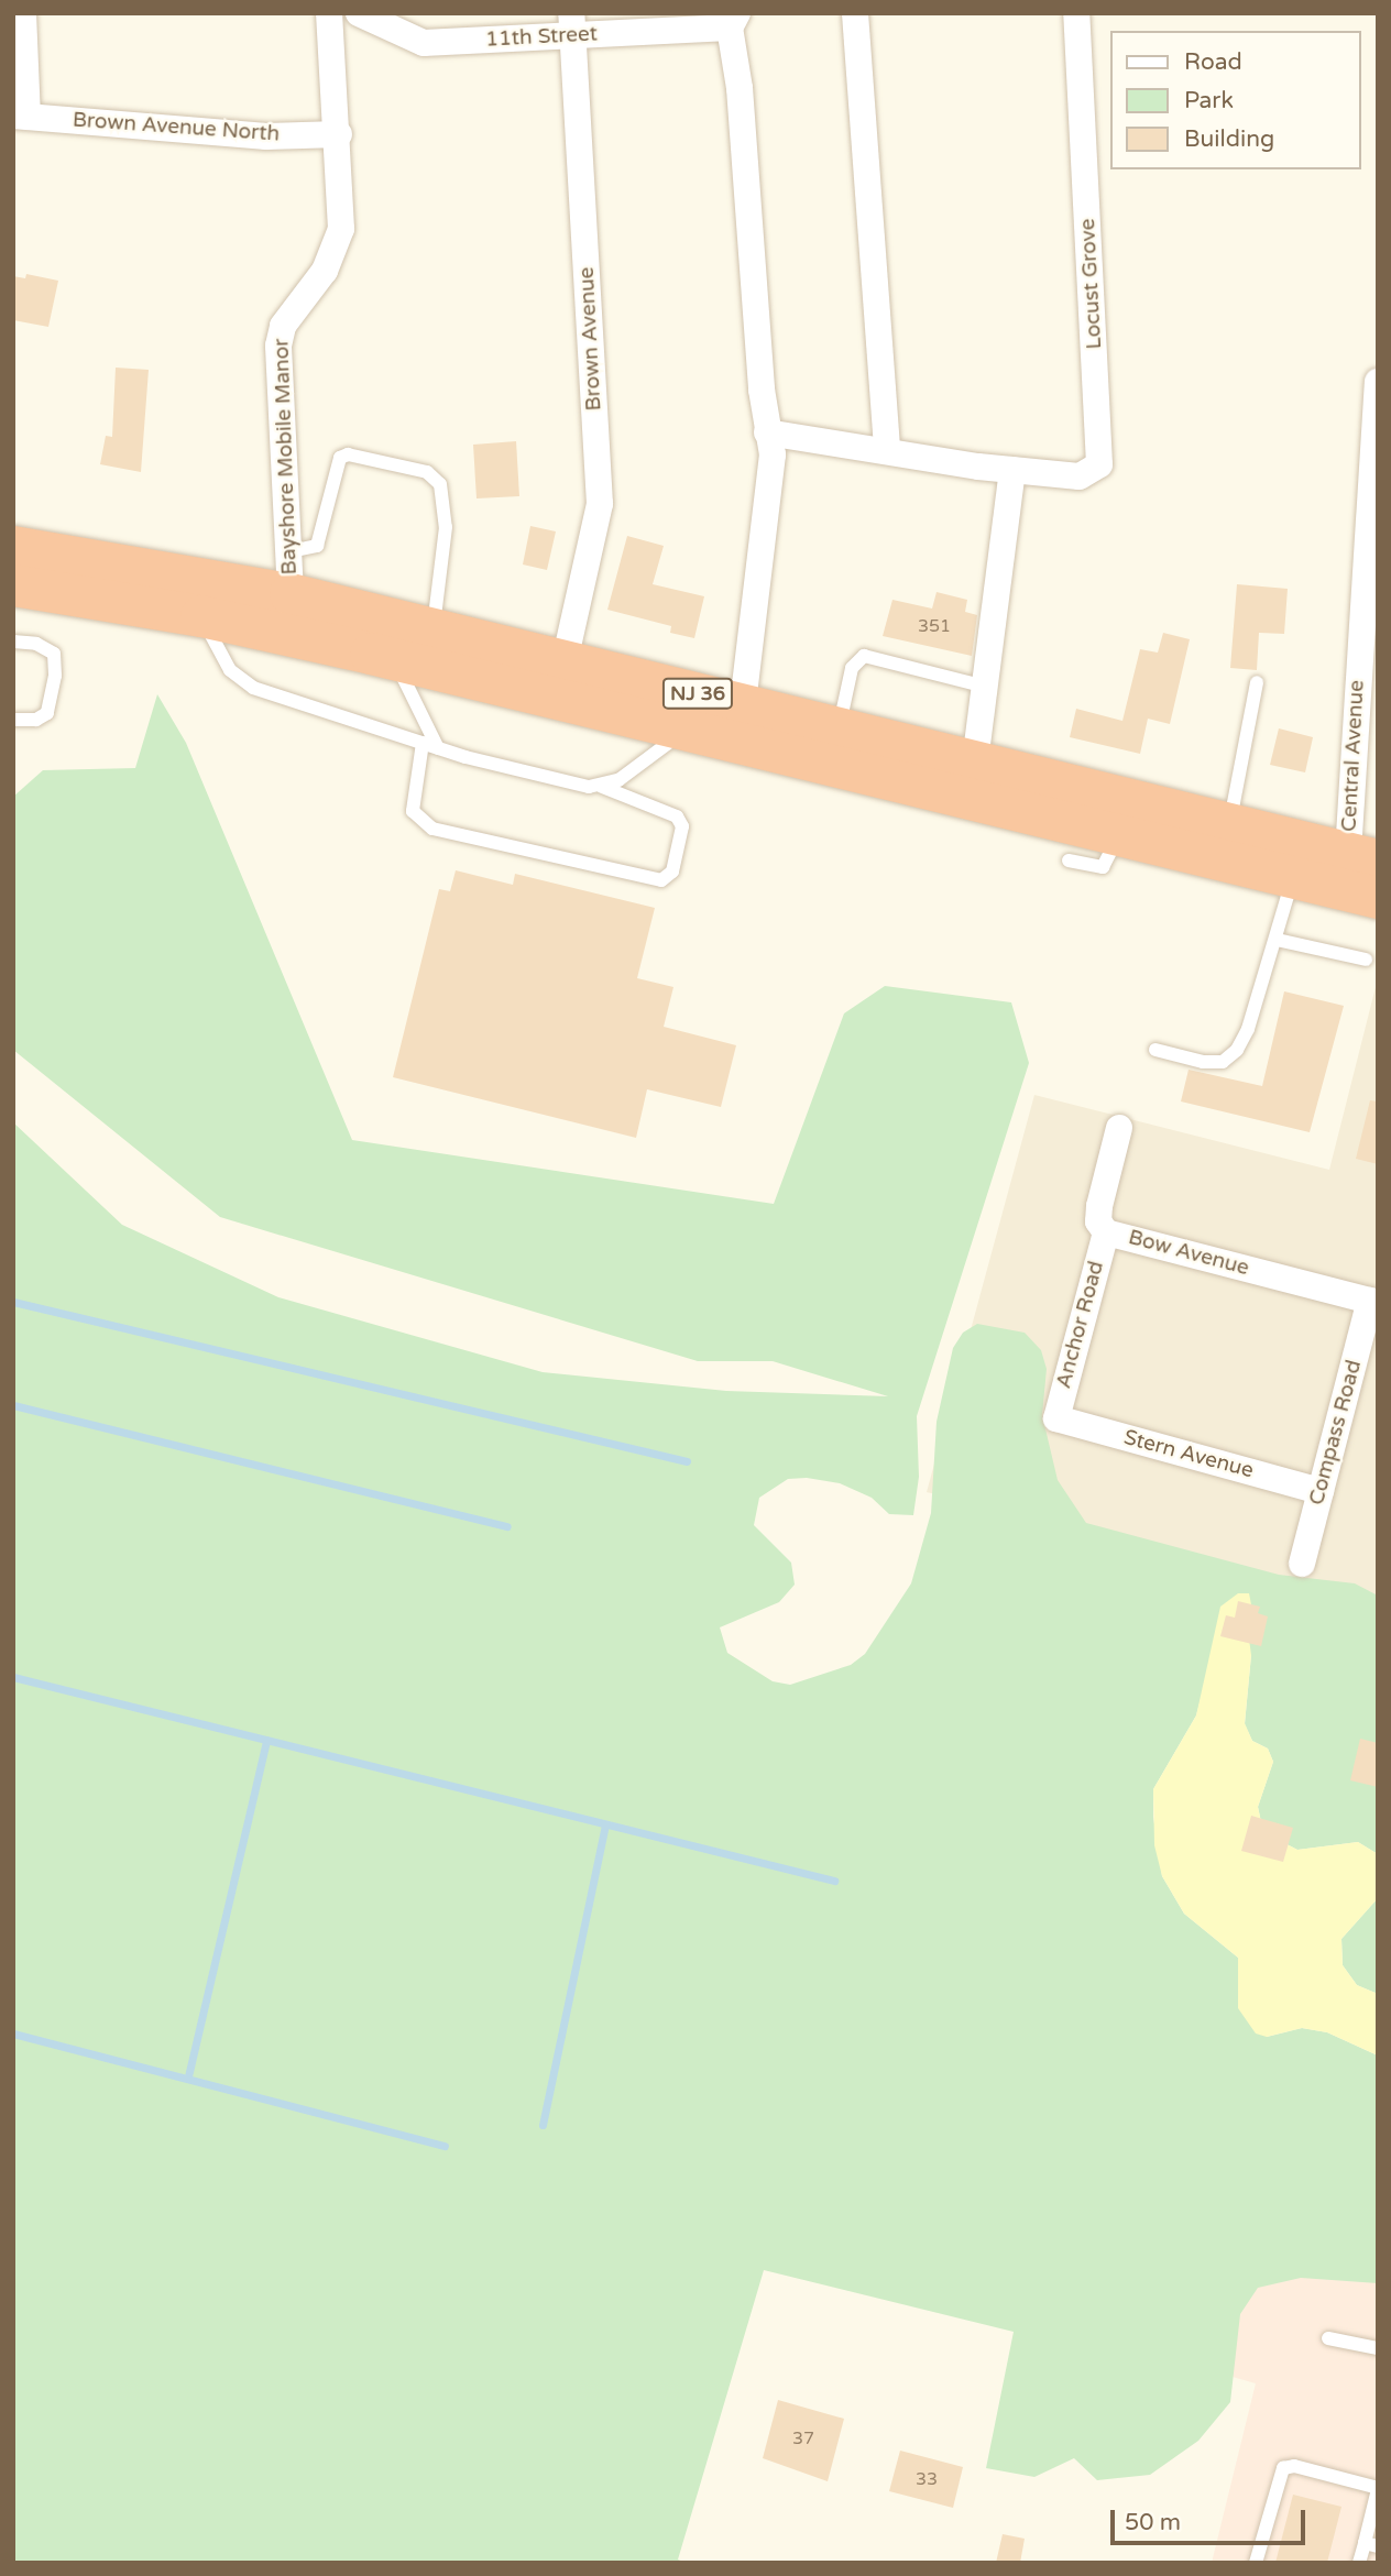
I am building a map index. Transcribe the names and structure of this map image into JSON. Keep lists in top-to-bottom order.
{
  "streets": {
    "highway": ["NJ 36"],
    "street": [
      "11th Street",
      "Brown Avenue North",
      "Locust Grove",
      "Brown Avenue",
      "Bayshore Mobile Manor",
      "Central Avenue",
      "Bow Avenue",
      "Anchor Road",
      "Compass Road",
      "Stern Avenue"
    ]
  },
  "crossings": [
    ["11th Street", "Brown Avenue"],
    ["Brown Avenue North", "Bayshore Mobile Manor"],
    ["Brown Avenue", "NJ 36"],
    ["Bayshore Mobile Manor", "NJ 36"],
    ["NJ 36", "Central Avenue"],
    ["Bow Avenue", "Anchor Road"],
    ["Bow Avenue", "Compass Road"],
    ["Anchor Road", "Stern Avenue"],
    ["Compass Road", "Stern Avenue"]
  ],
  "house_numbers": ["351", "37", "33"],
  "legend": ["Road", "Park", "Building"],
  "scale_bar": "50 m"
}
